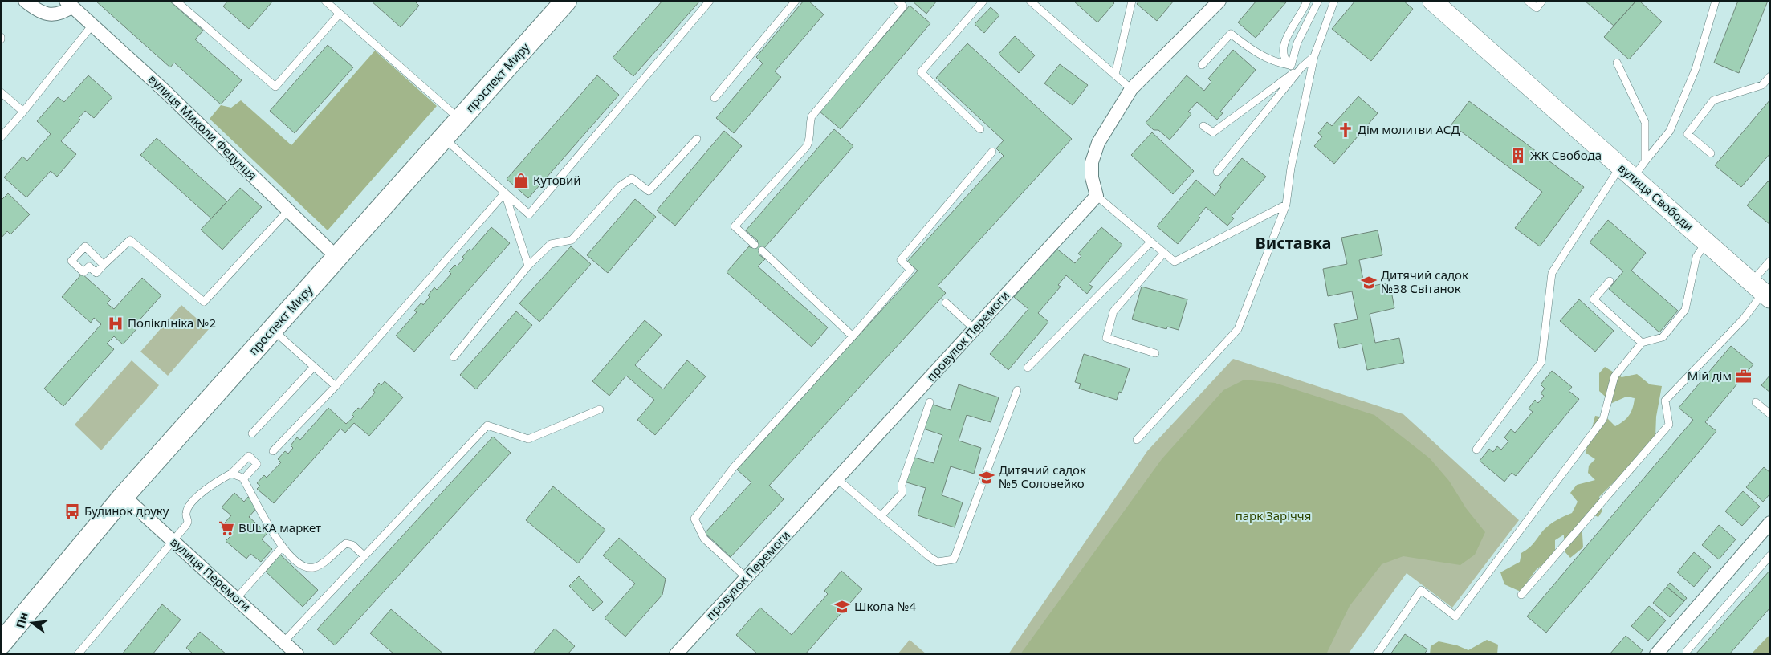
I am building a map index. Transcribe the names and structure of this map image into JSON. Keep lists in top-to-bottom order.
{
  "streets": {
    "main road": ["проспект Миру", "вулиця Свободи"],
    "street": ["вулиця Миколи Федунця", "провулок Перемоги", "вулиця Перемоги"]
  },
  "crossings": [
    ["проспект Миру", "вулиця Миколи Федунця"],
    ["проспект Миру", "вулиця Перемоги"]
  ],
  "districts": ["Виставка"],
  "parks": ["парк Заріччя"],
  "places": {
    "church": ["Дім молитви АСД"],
    "building": ["ЖК Свобода"],
    "shop": ["Кутовий"],
    "school or university": ["Дитячий садок №38 Світанок", "Дитячий садок №5 Соловейко", "Школа №4"],
    "hospital": ["Поліклініка №2"],
    "office": ["Мій дім"],
    "bus stop": ["Будинок друку"],
    "supermarket": ["BULKA маркет"]
  },
  "north": "left"
}
